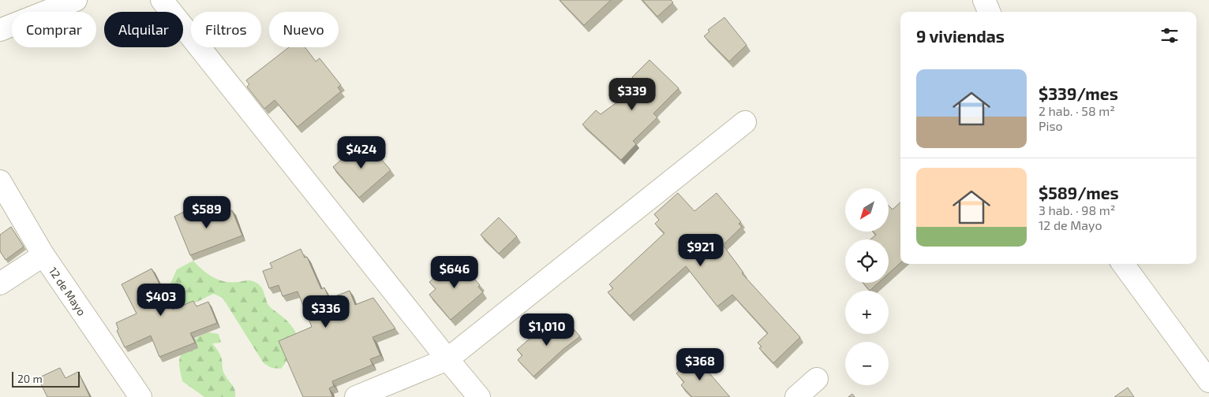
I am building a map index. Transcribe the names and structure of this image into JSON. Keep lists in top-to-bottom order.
{
  "streets": {
    "street": ["12 de Mayo"]
  },
  "scale_bar": "20 m",
  "north": "bottom left",
  "page": {
    "chip": [
      "Comprar",
      "Alquilar",
      "Filtros",
      "Nuevo"
    ],
    "heading": "9 viviendas",
    "list": [
      {
        "name": "$339/mes",
        "note": "2 hab. · 58 m² · Piso"
      },
      {
        "name": "$589/mes",
        "note": "3 hab. · 98 m² · 12 de Mayo"
      }
    ],
    "price": [
      "$339",
      "$424",
      "$589",
      "$921",
      "$646",
      "$403",
      "$336",
      "$1,010",
      "$368"
    ],
    "map_buttons": ["+", "−"],
    "scale": "20 m"
  }
}
